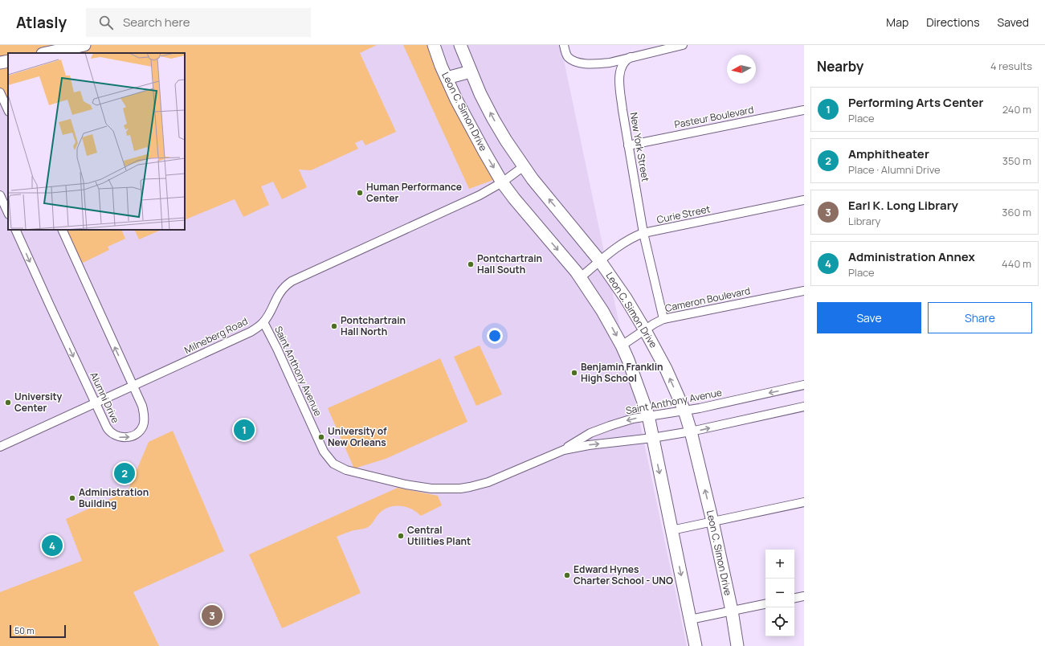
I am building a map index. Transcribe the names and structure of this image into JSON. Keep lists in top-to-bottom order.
{
  "streets": {
    "main road": ["Leon C. Simon Drive"],
    "street": [
      "Pasteur Boulevard",
      "New York Street",
      "Curie Street",
      "Cameron Boulevard",
      "Milneberg Road",
      "Saint Anthony Avenue",
      "Alumni Drive"
    ]
  },
  "crossings": [
    ["Leon C. Simon Drive", "Curie Street"],
    ["Leon C. Simon Drive", "Cameron Boulevard"],
    ["Leon C. Simon Drive", "Milneberg Road"],
    ["Leon C. Simon Drive", "Saint Anthony Avenue"],
    ["Pasteur Boulevard", "New York Street"],
    ["New York Street", "Curie Street"],
    ["New York Street", "Cameron Boulevard"],
    ["Milneberg Road", "Saint Anthony Avenue"],
    ["Milneberg Road", "Alumni Drive"]
  ],
  "places": [
    "Human Performance Center",
    "Pontchartrain Hall South",
    "Pontchartrain Hall North",
    "Benjamin Franklin High School",
    "University Center",
    "University of New Orleans",
    "Administration Building",
    "Central Utilities Plant",
    "Edward Hynes Charter School - UNO"
  ],
  "scale_bar": "50 m",
  "north": "left",
  "page": {
    "header": "Atlasly",
    "search": "Search here",
    "nav": ["Map", "Directions", "Saved"],
    "heading": ["Nearby", "4 results"],
    "list": [
      {
        "mark": "1",
        "name": "Performing Arts Center",
        "note": "Place",
        "value": "240 m"
      },
      {
        "mark": "2",
        "name": "Amphitheater",
        "note": "Place · Alumni Drive",
        "value": "350 m"
      },
      {
        "mark": "3",
        "name": "Earl K. Long Library",
        "note": "Library",
        "value": "360 m"
      },
      {
        "mark": "4",
        "name": "Administration Annex",
        "note": "Place",
        "value": "440 m"
      }
    ],
    "buttons": ["Save", "Share"],
    "pins": [
      "1",
      "2",
      "4",
      "3"
    ],
    "map_buttons": ["+", "−"],
    "scale": "50 m"
  }
}
